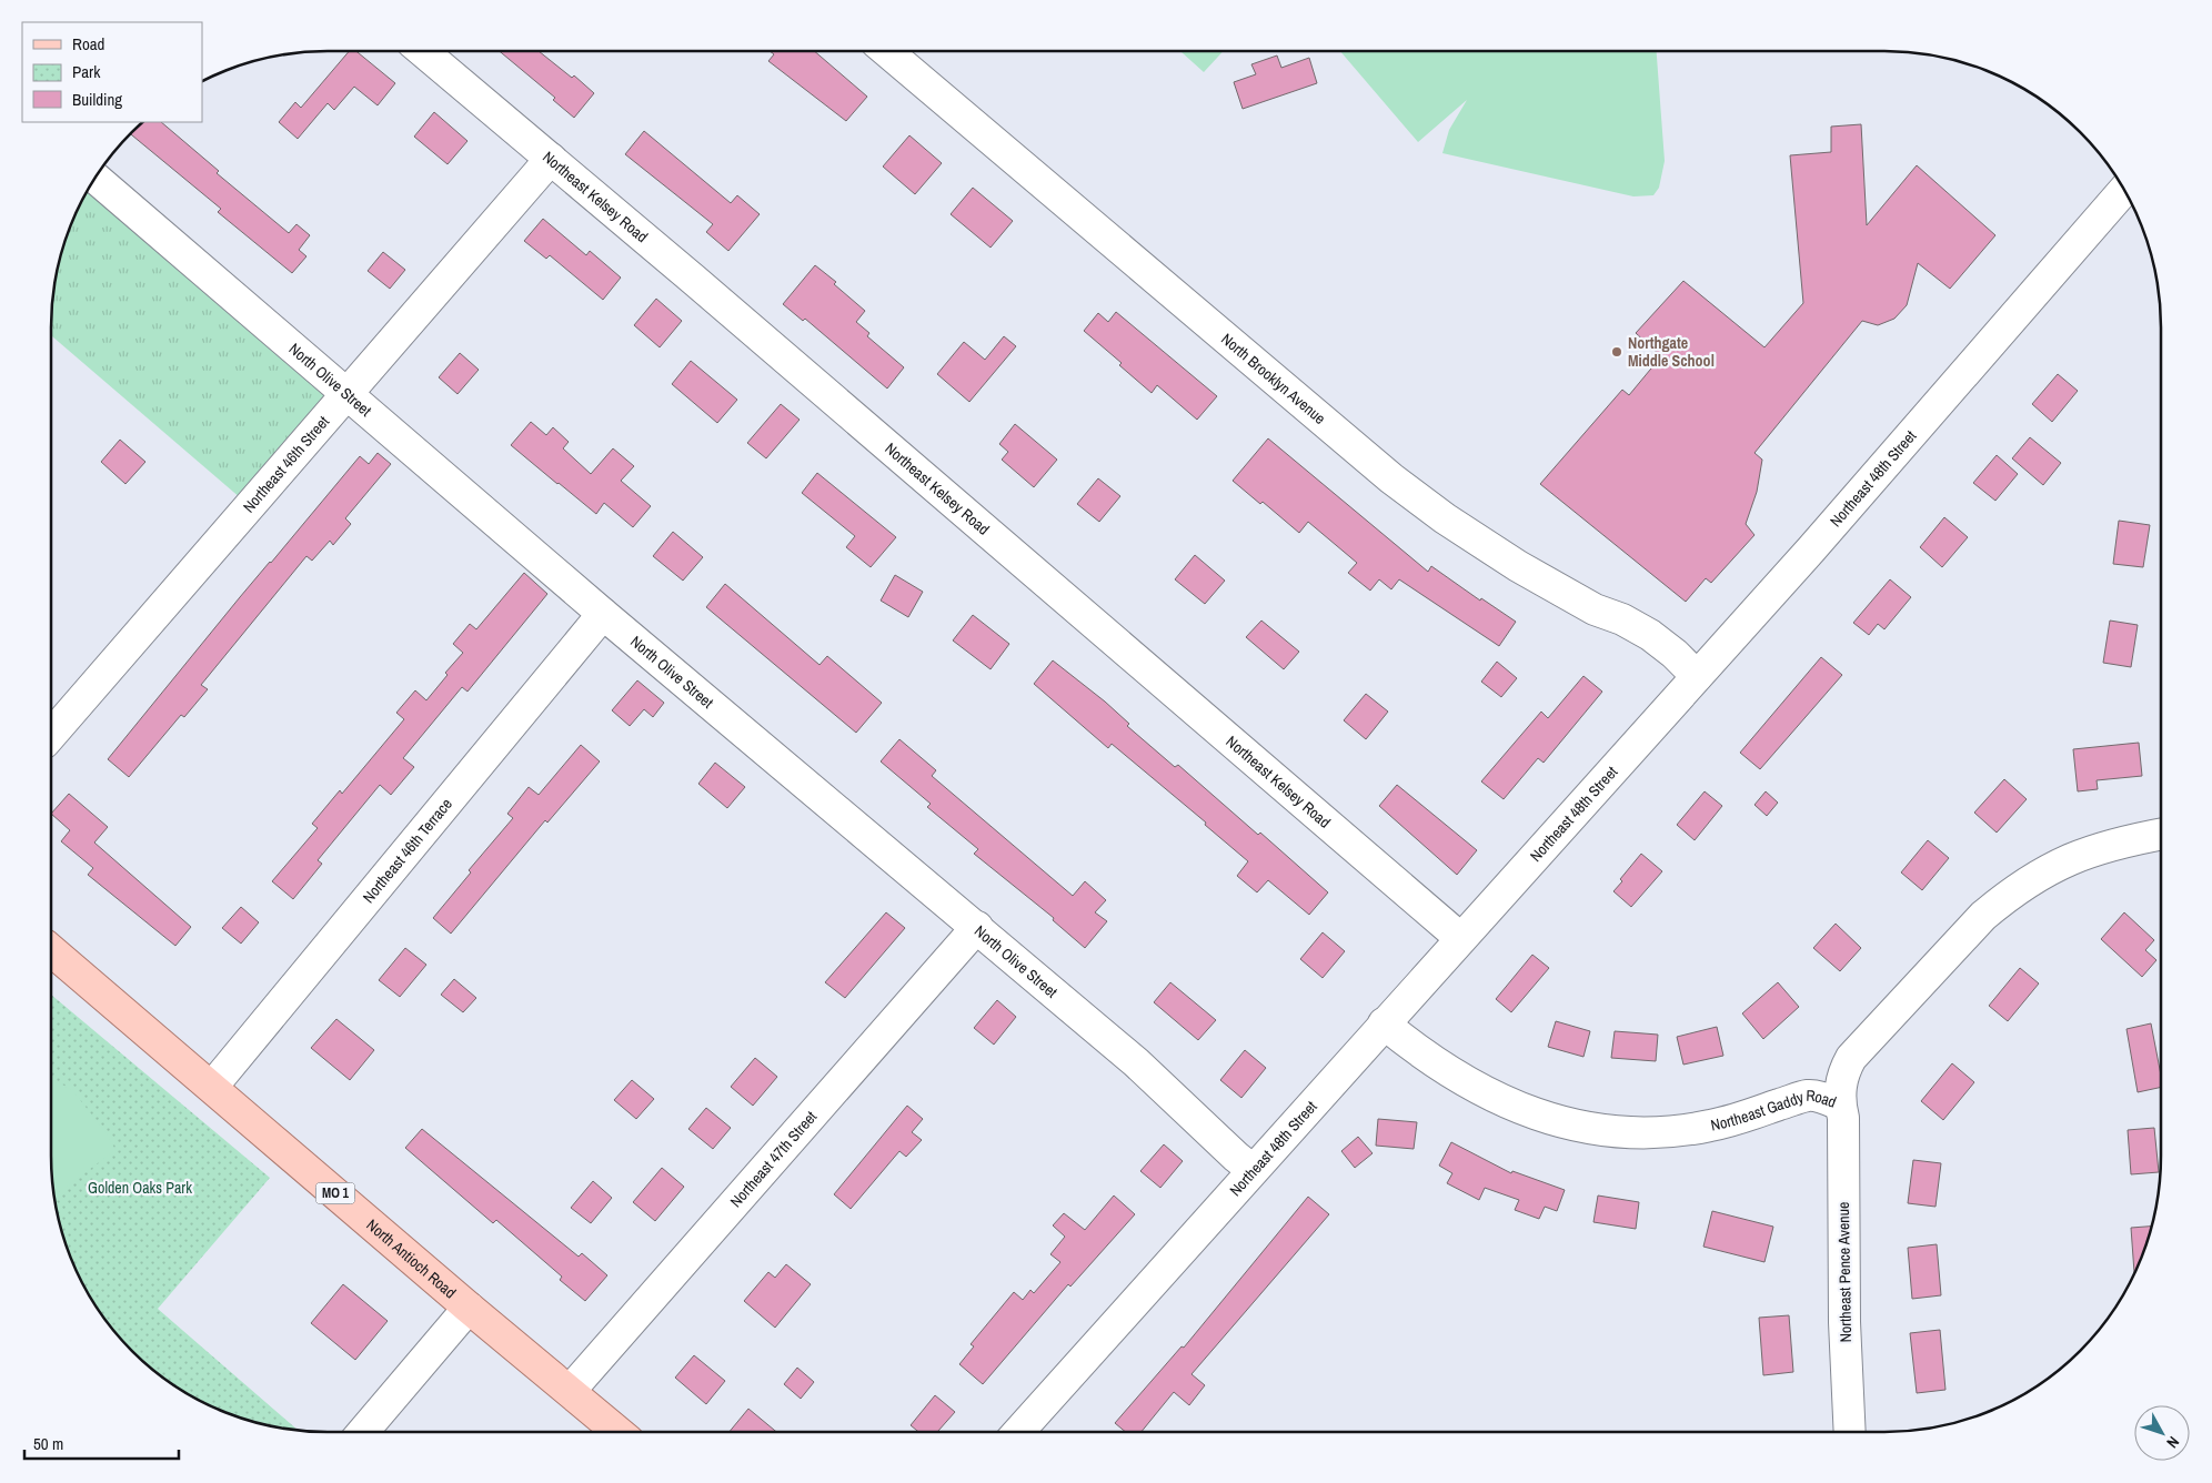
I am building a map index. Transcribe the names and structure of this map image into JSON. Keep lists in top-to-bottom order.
{
  "streets": {
    "main road": ["MO 1", "North Antioch Road"],
    "street": [
      "Northeast Kelsey Road",
      "North Brooklyn Avenue",
      "North Olive Street",
      "Northeast 46th Street",
      "Northeast 48th Street",
      "Northeast 46th Terrace",
      "Northeast Gaddy Road",
      "Northeast 47th Street",
      "Northeast Pence Avenue"
    ]
  },
  "crossings": [
    ["Northeast Kelsey Road", "Northeast 46th Street"],
    ["Northeast Kelsey Road", "Northeast 48th Street"],
    ["North Brooklyn Avenue", "Northeast 48th Street"],
    ["North Olive Street", "Northeast 46th Street"],
    ["North Olive Street", "Northeast 48th Street"],
    ["North Olive Street", "Northeast 46th Terrace"],
    ["North Olive Street", "Northeast 47th Street"],
    ["Northeast 48th Street", "Northeast Gaddy Road"],
    ["Northeast 46th Terrace", "North Antioch Road"],
    ["Northeast Gaddy Road", "Northeast Pence Avenue"],
    ["Northeast 47th Street", "North Antioch Road"]
  ],
  "parks": ["Golden Oaks Park"],
  "places": ["Northgate Middle School"],
  "legend": ["Road", "Park", "Building"],
  "scale_bar": "50 m",
  "north": "bottom right"
}
